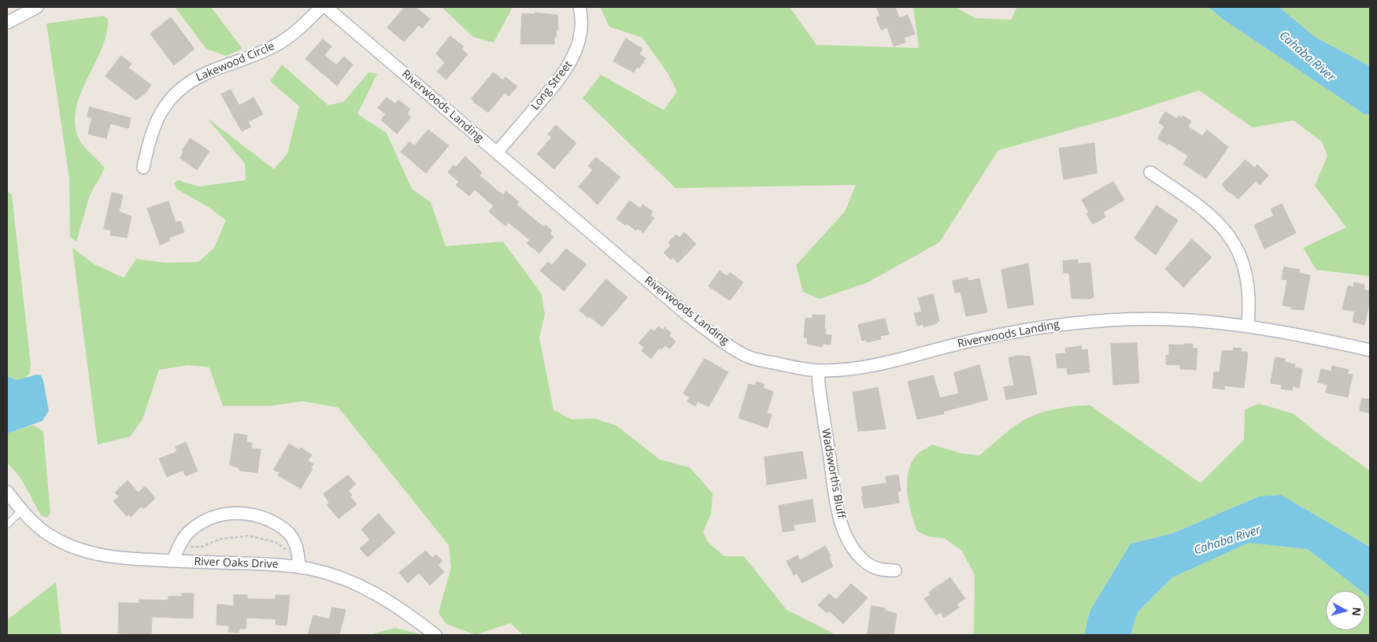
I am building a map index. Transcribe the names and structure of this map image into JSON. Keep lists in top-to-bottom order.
{
  "streets": {
    "street": [
      "Lakewood Circle",
      "Long Street",
      "Riverwoods Landing",
      "Wadsworths Bluff",
      "River Oaks Drive"
    ]
  },
  "crossings": [
    ["Long Street", "Riverwoods Landing"],
    ["Riverwoods Landing", "Wadsworths Bluff"]
  ],
  "water": ["Cahaba River"],
  "north": "right"
}
